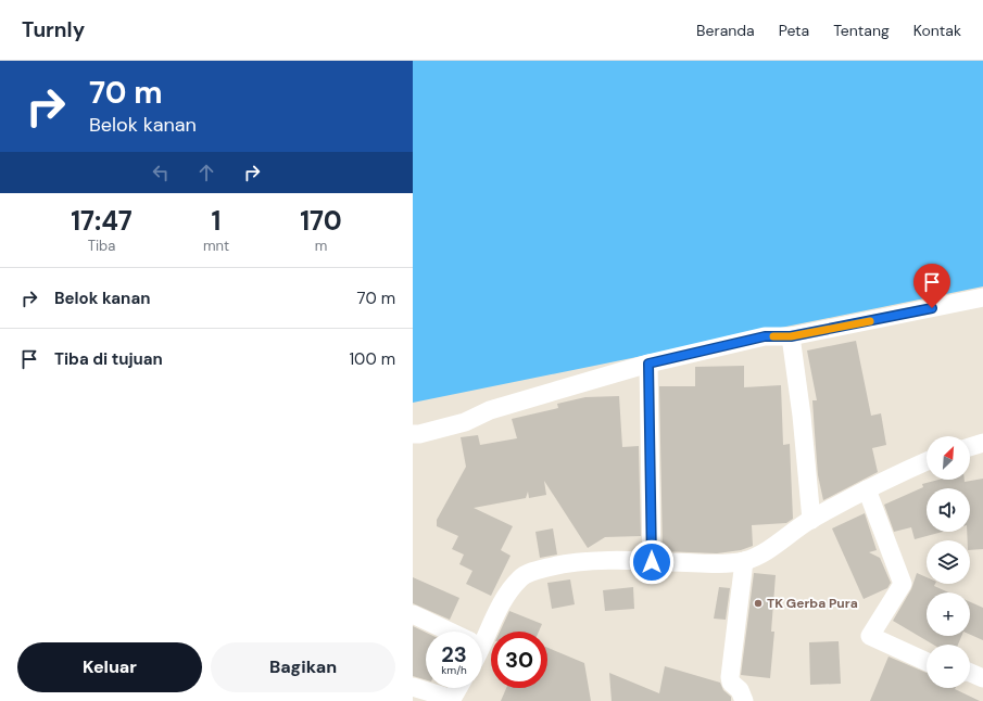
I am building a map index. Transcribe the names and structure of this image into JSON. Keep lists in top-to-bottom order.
{
  "places": ["TK Gerba Pura"],
  "north": "top right",
  "page": {
    "header": "Turnly",
    "nav": [
      "Beranda",
      "Peta",
      "Tentang",
      "Kontak"
    ],
    "turn": ["70 m", "Belok kanan"],
    "eta": [
      "17:47",
      "Tiba",
      "1",
      "mnt",
      "170",
      "m"
    ],
    "list": [
      {
        "name": "Belok kanan",
        "value": "70 m"
      },
      {
        "name": "Tiba di tujuan",
        "value": "100 m"
      }
    ],
    "map_buttons": ["+", "−"],
    "speed": "23 km/h",
    "limit": "30",
    "buttons": ["Keluar", "Bagikan"]
  }
}
